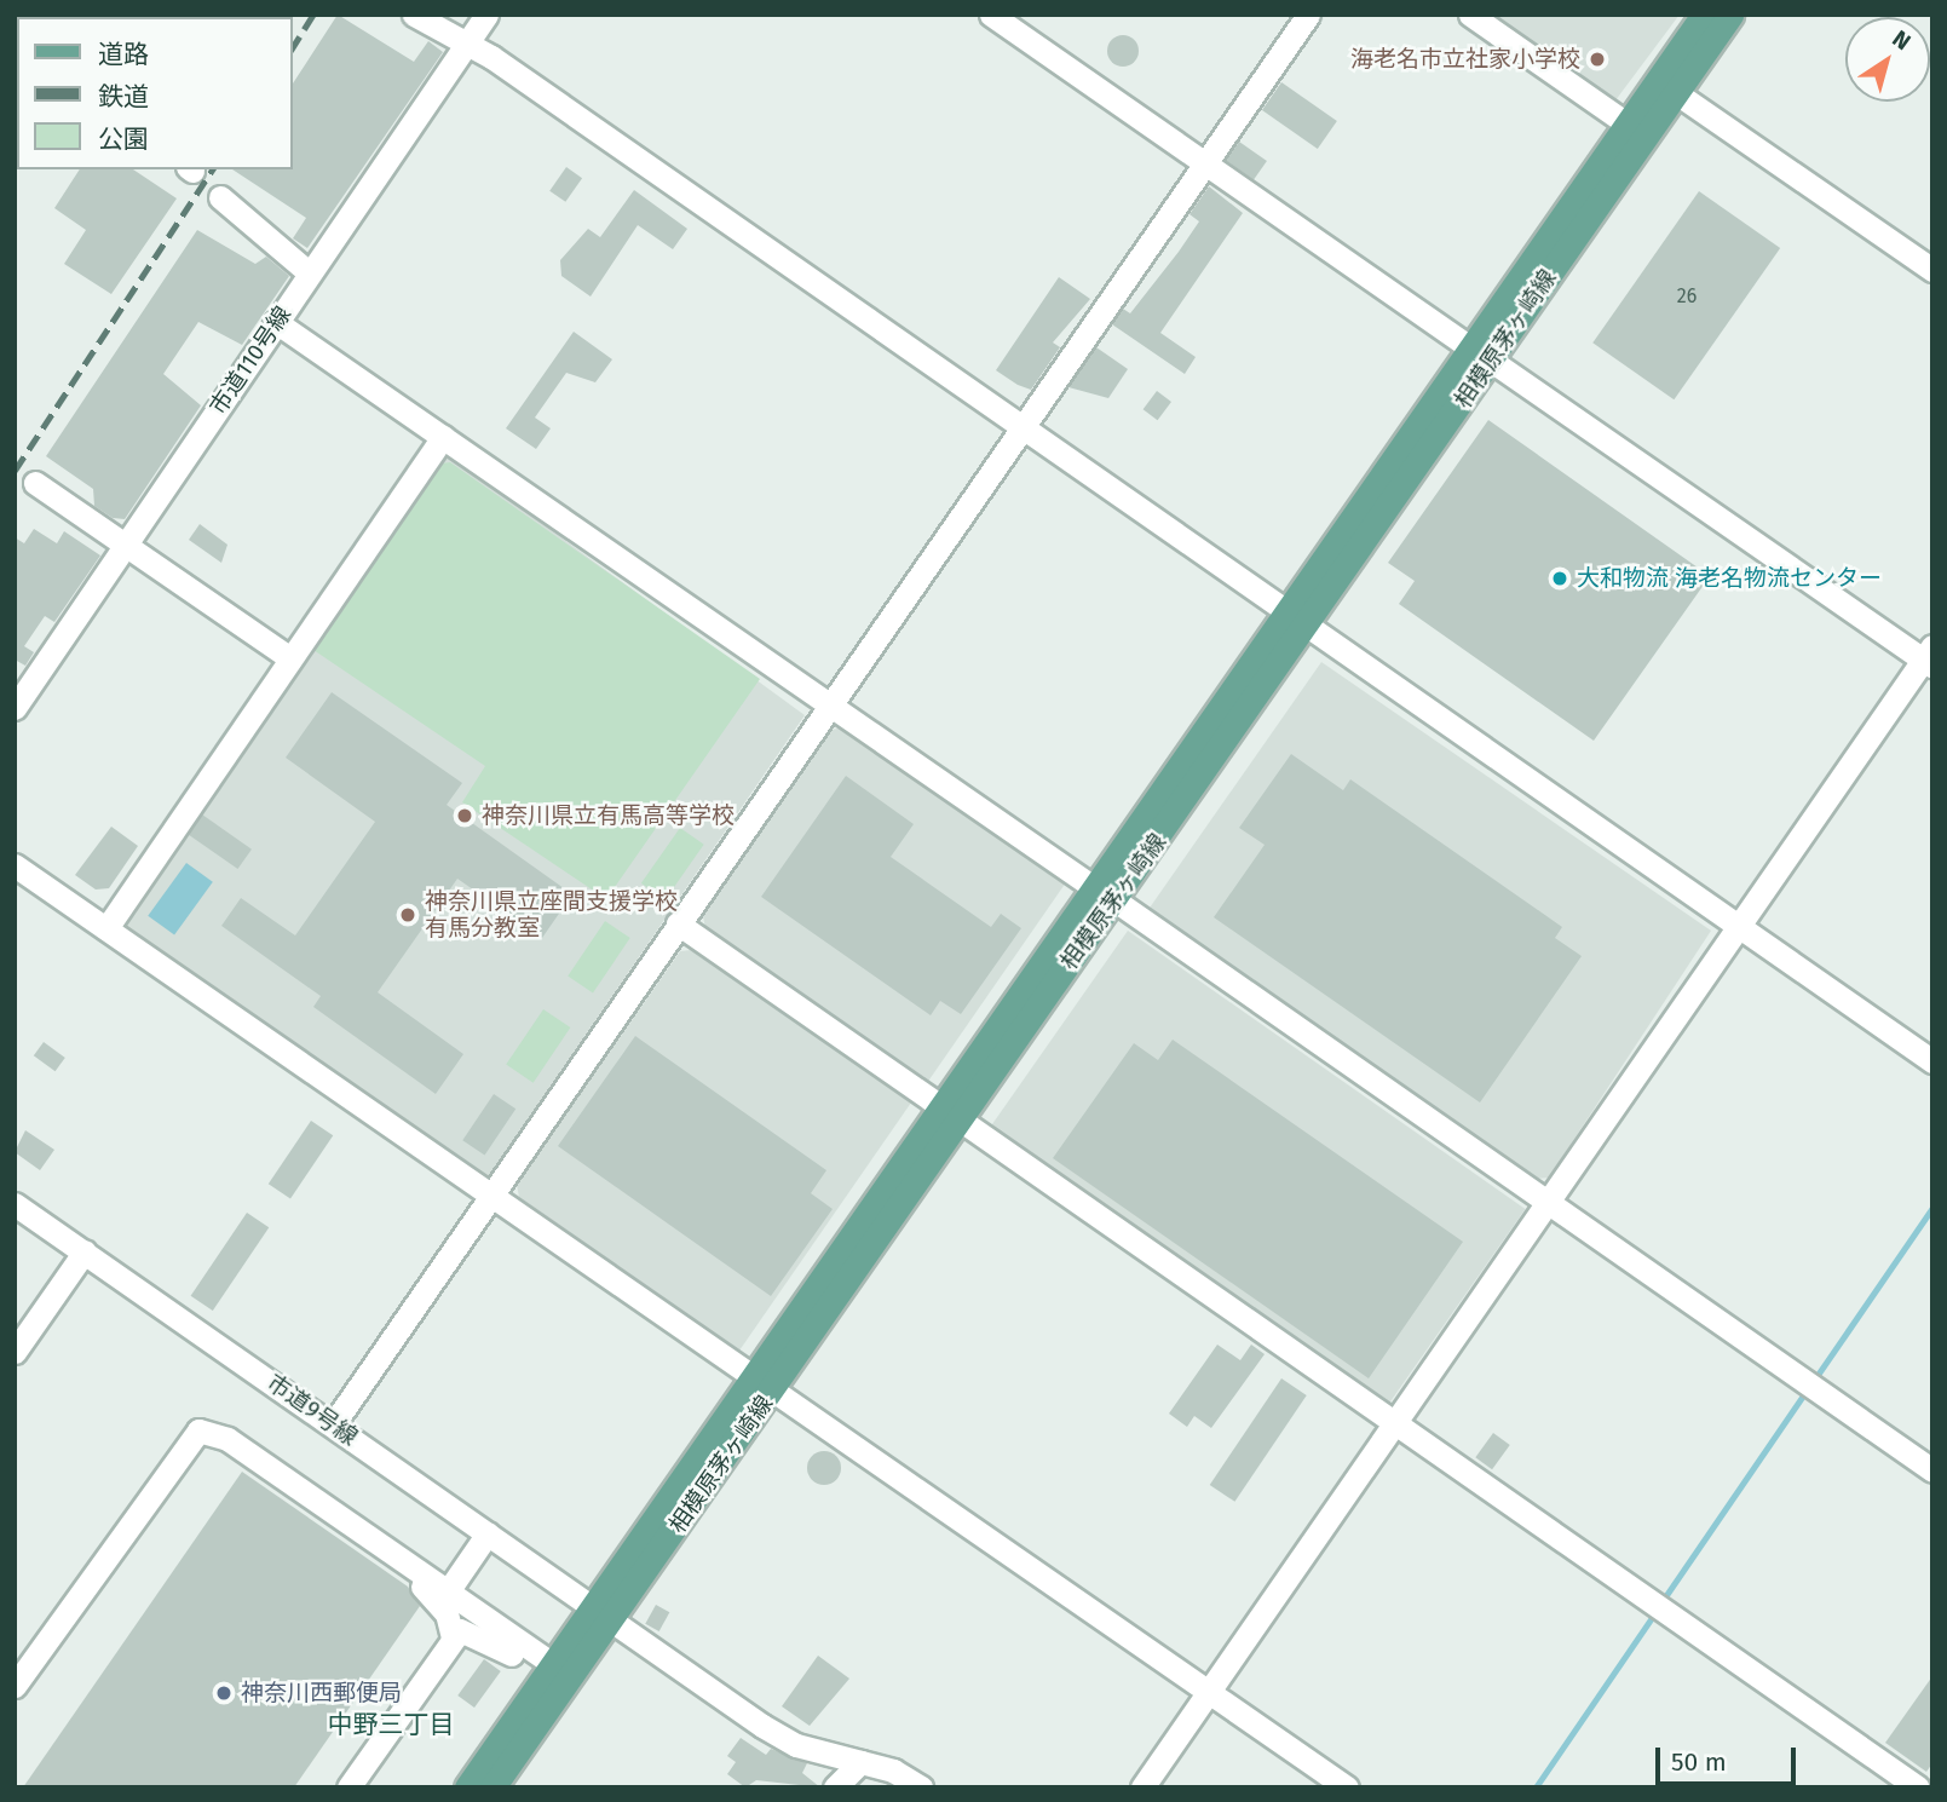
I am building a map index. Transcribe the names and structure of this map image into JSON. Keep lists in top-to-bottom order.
{
  "streets": {
    "main road": ["相模原茅ヶ崎線"],
    "street": ["市道110号線", "市道9号線"]
  },
  "crossings": [
    ["相模原茅ヶ崎線", "市道9号線"]
  ],
  "districts": ["中野三丁目"],
  "places": [
    "海老名市立社家小学校",
    "大和物流 海老名物流センター",
    "神奈川県立有馬高等学校",
    "神奈川県立座間支援学校 有馬分教室",
    "神奈川西郵便局"
  ],
  "house_numbers": ["26"],
  "legend": ["道路", "鉄道", "公園"],
  "scale_bar": "50 m",
  "north": "top right"
}
